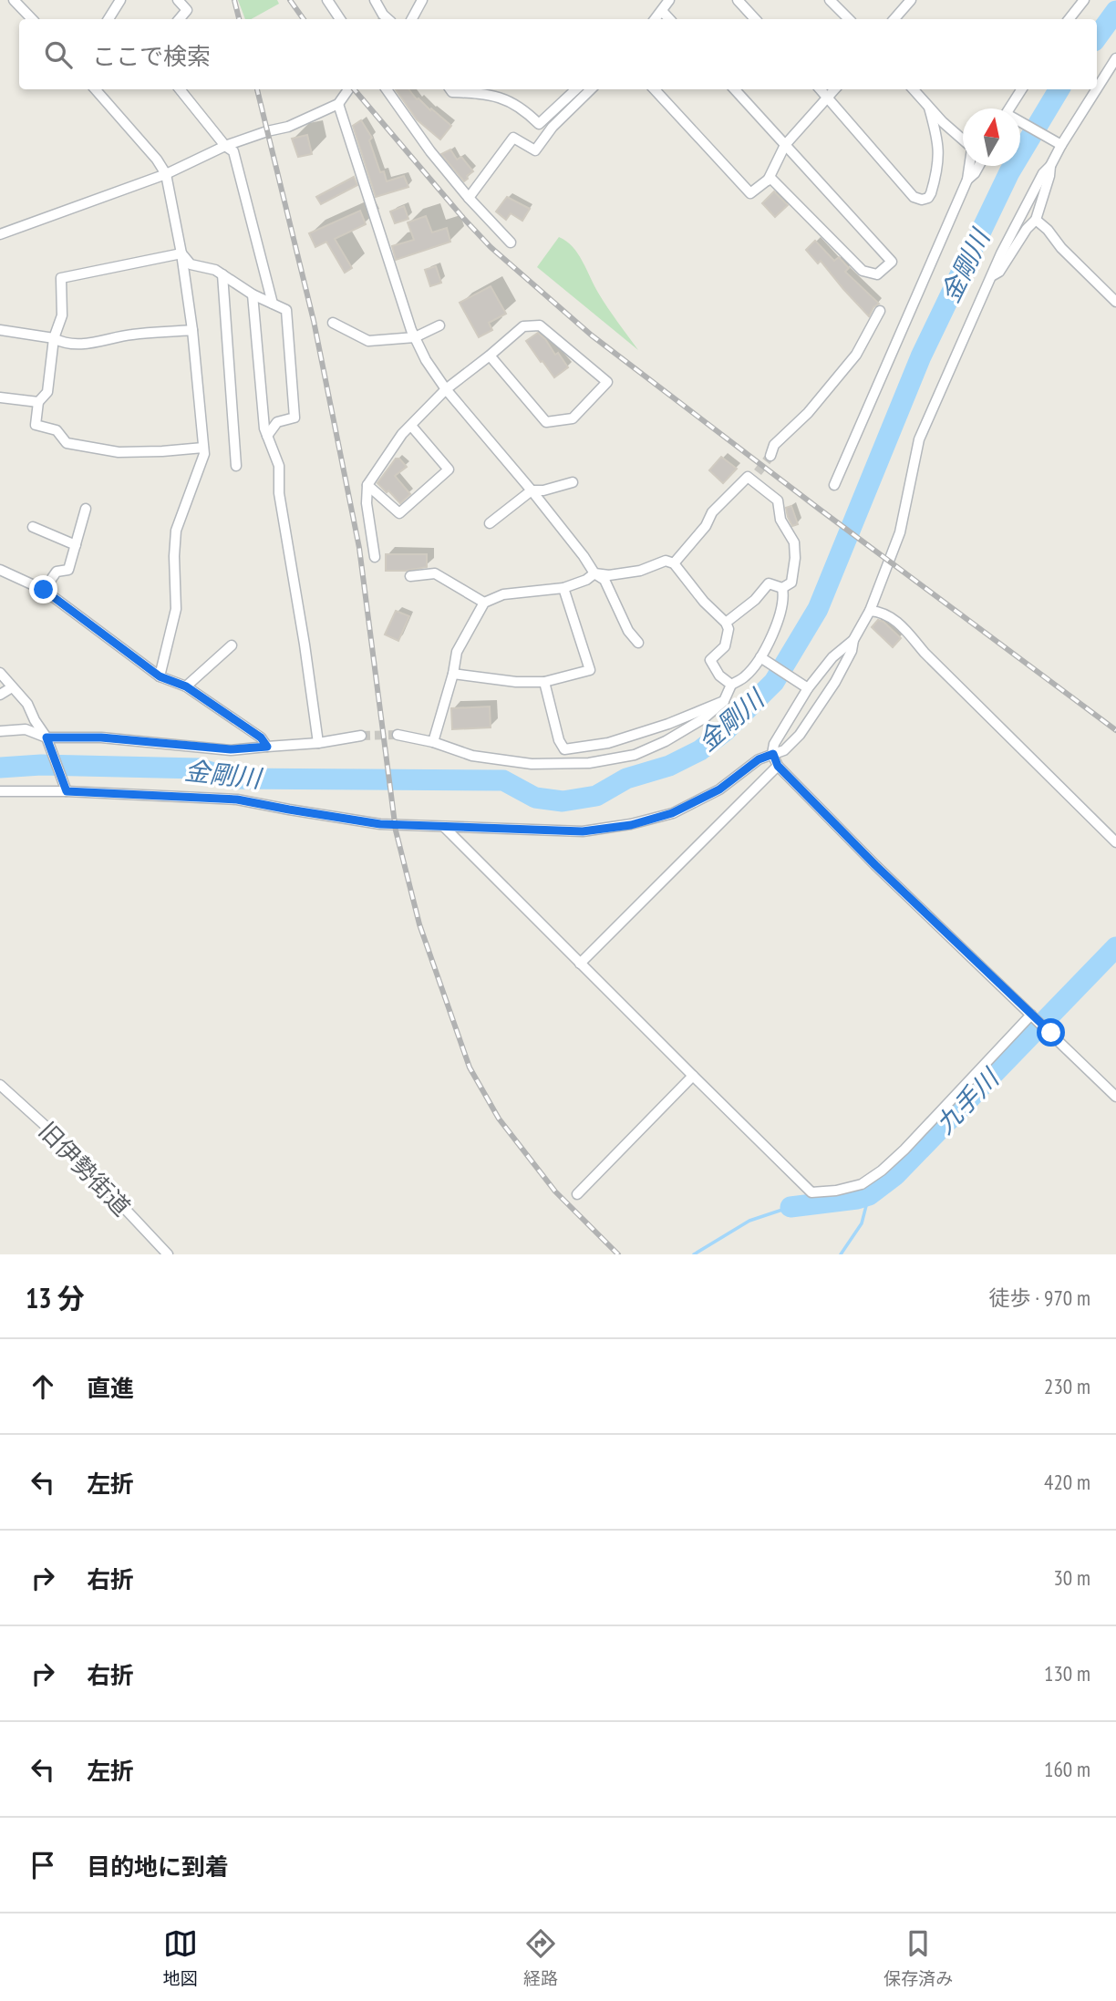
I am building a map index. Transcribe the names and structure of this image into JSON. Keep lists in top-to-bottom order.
{
  "streets": {
    "street": ["旧伊勢街道"]
  },
  "water": ["金剛川", "九手川"],
  "north": "top",
  "page": {
    "search": "ここで検索",
    "heading": ["13 分", "徒歩 · 970 m"],
    "list": [
      ["直進", "230 m"],
      ["左折", "420 m"],
      ["右折", "30 m"],
      ["右折", "130 m"],
      ["左折", "160 m"],
      "目的地に到着"
    ],
    "nav": ["地図", "経路", "保存済み"]
  }
}
